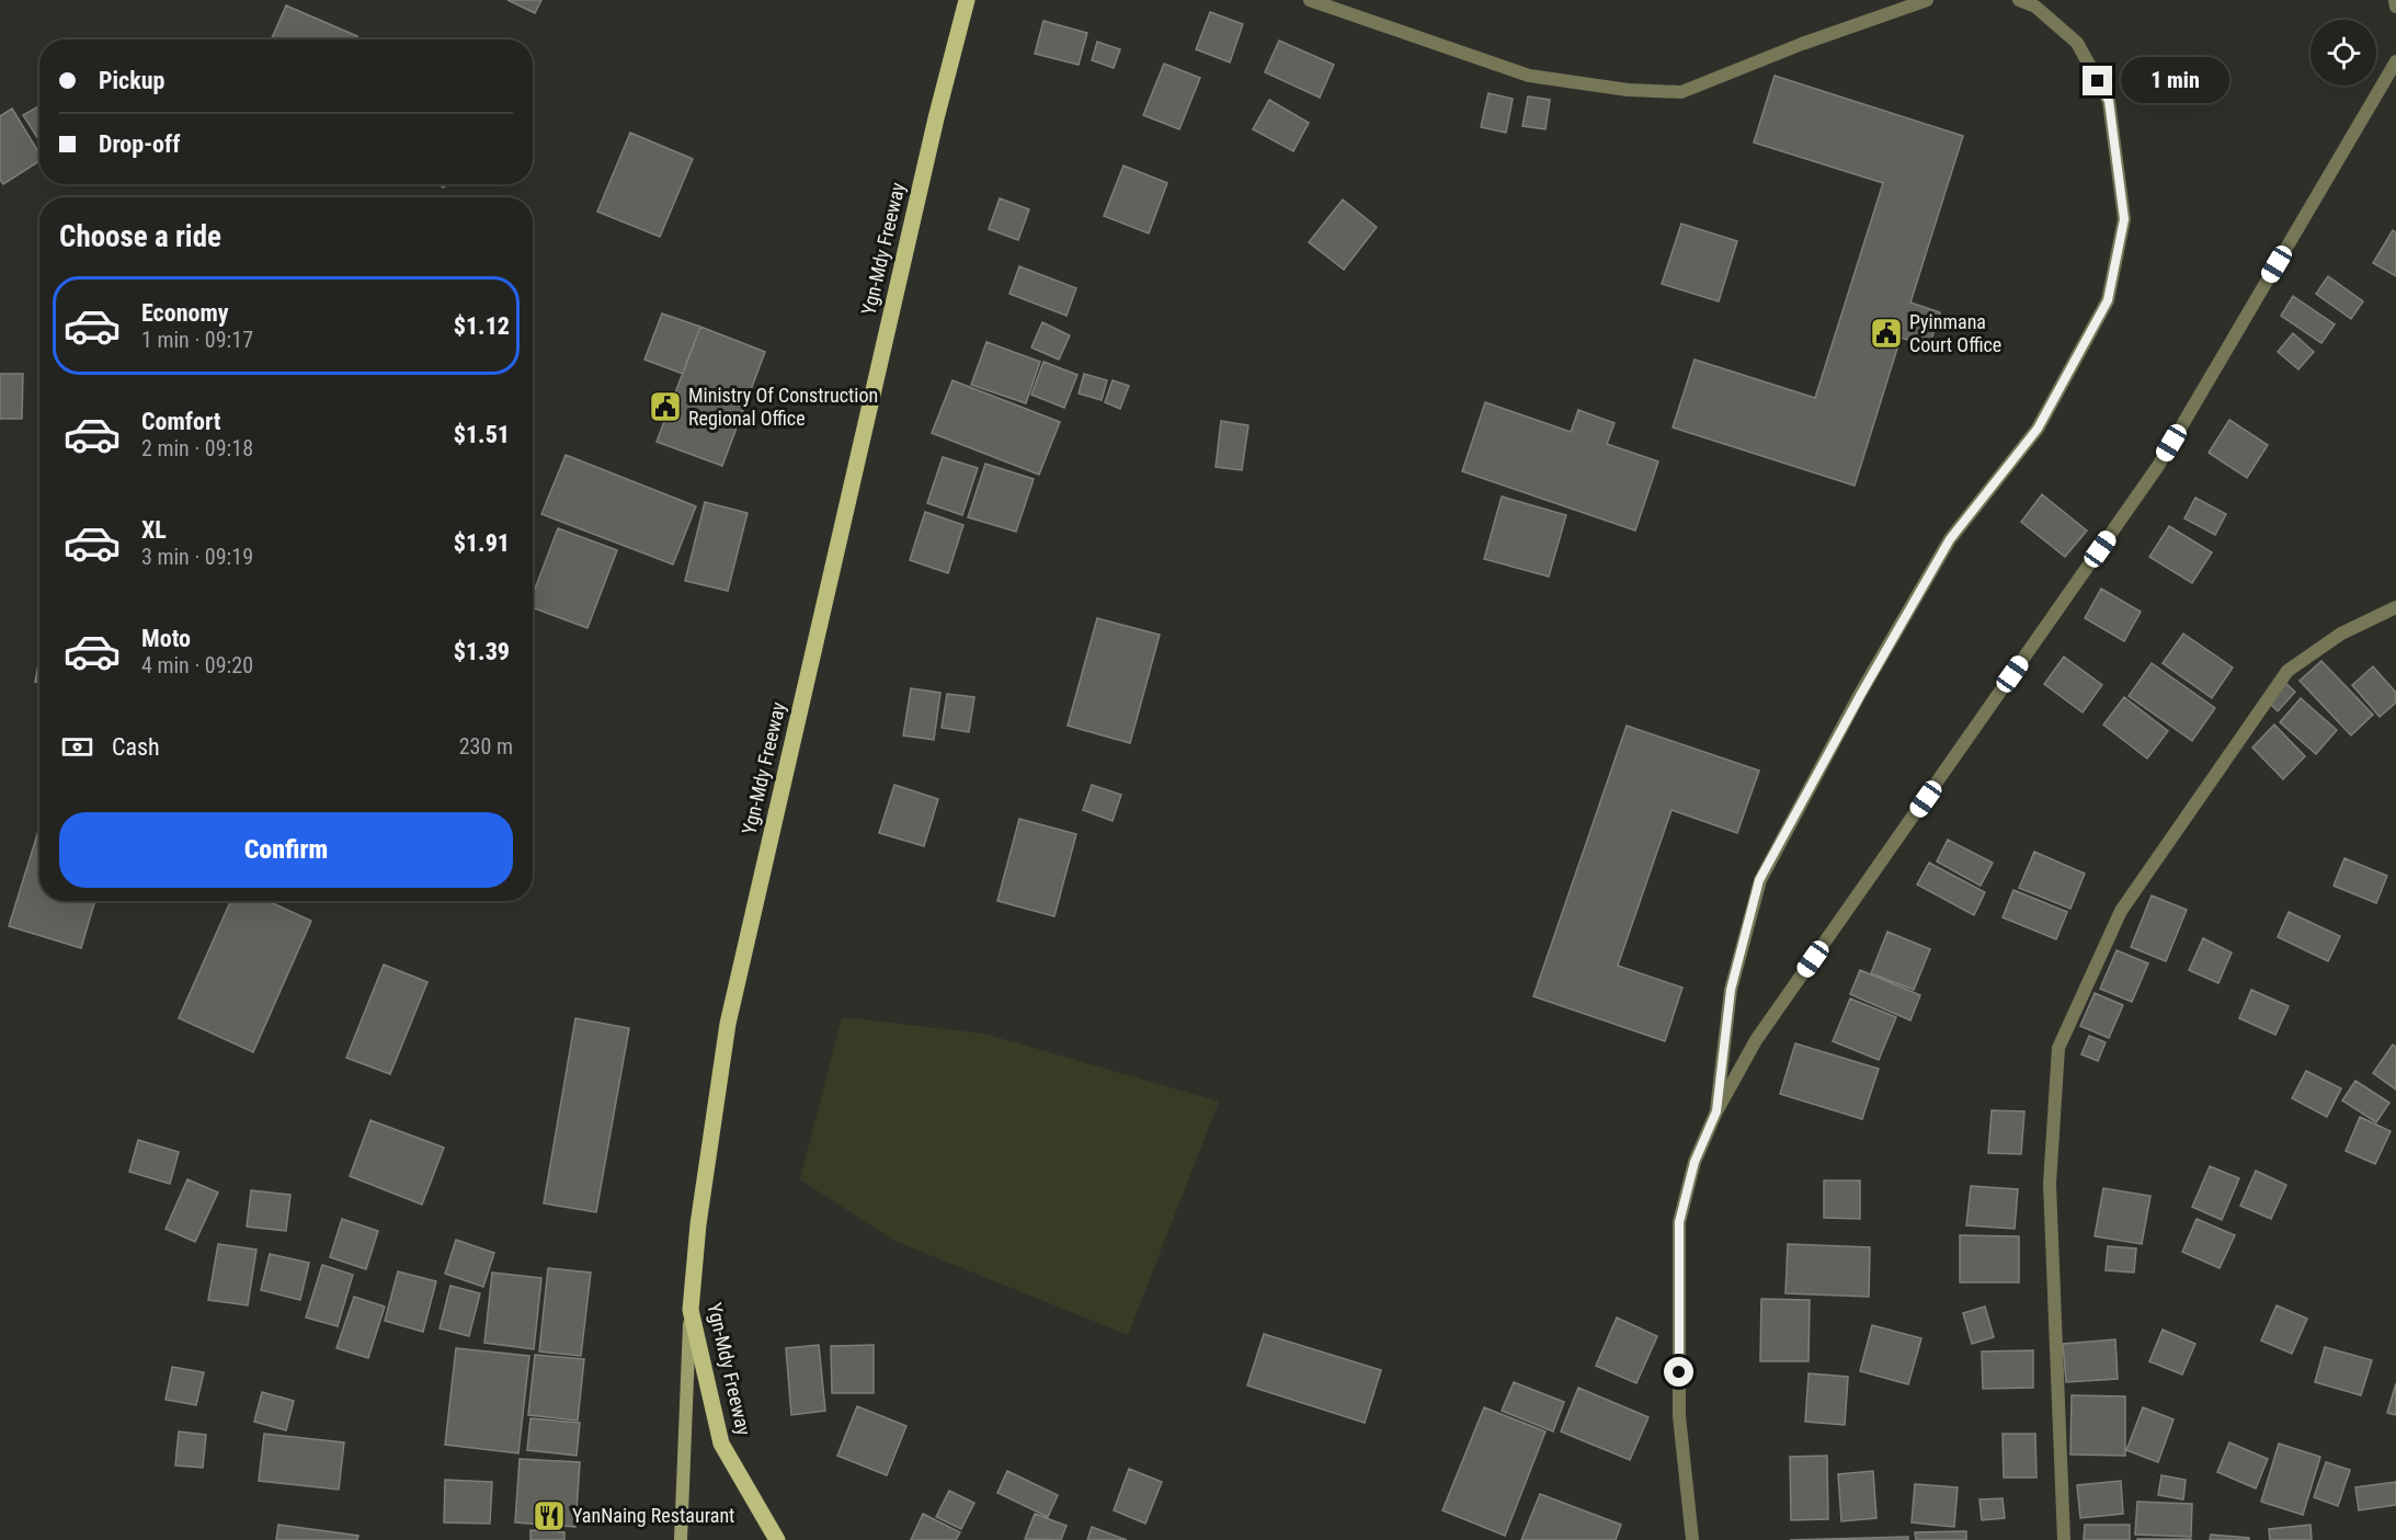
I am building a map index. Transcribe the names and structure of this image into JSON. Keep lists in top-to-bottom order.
{
  "streets": {
    "main road": ["Ygn-Mdy Freeway"]
  },
  "places": {
    "public building": ["Pyinmana Court Office", "Ministry Of Construction Regional Office"],
    "restaurant": ["YanNaing Restaurant"]
  },
  "page": {
    "banner": ["Pickup", "Drop-off"],
    "bubble": "1 min",
    "heading": "Choose a ride",
    "list": [
      {
        "name": "Economy",
        "note": "1 min · 09:17",
        "value": "$1.12"
      },
      {
        "name": "Comfort",
        "note": "2 min · 09:18",
        "value": "$1.51"
      },
      {
        "name": "XL",
        "note": "3 min · 09:19",
        "value": "$1.91"
      },
      {
        "name": "Moto",
        "note": "4 min · 09:20",
        "value": "$1.39"
      }
    ],
    "pay": ["Cash", "230 m"],
    "buttons": "Confirm"
  }
}
